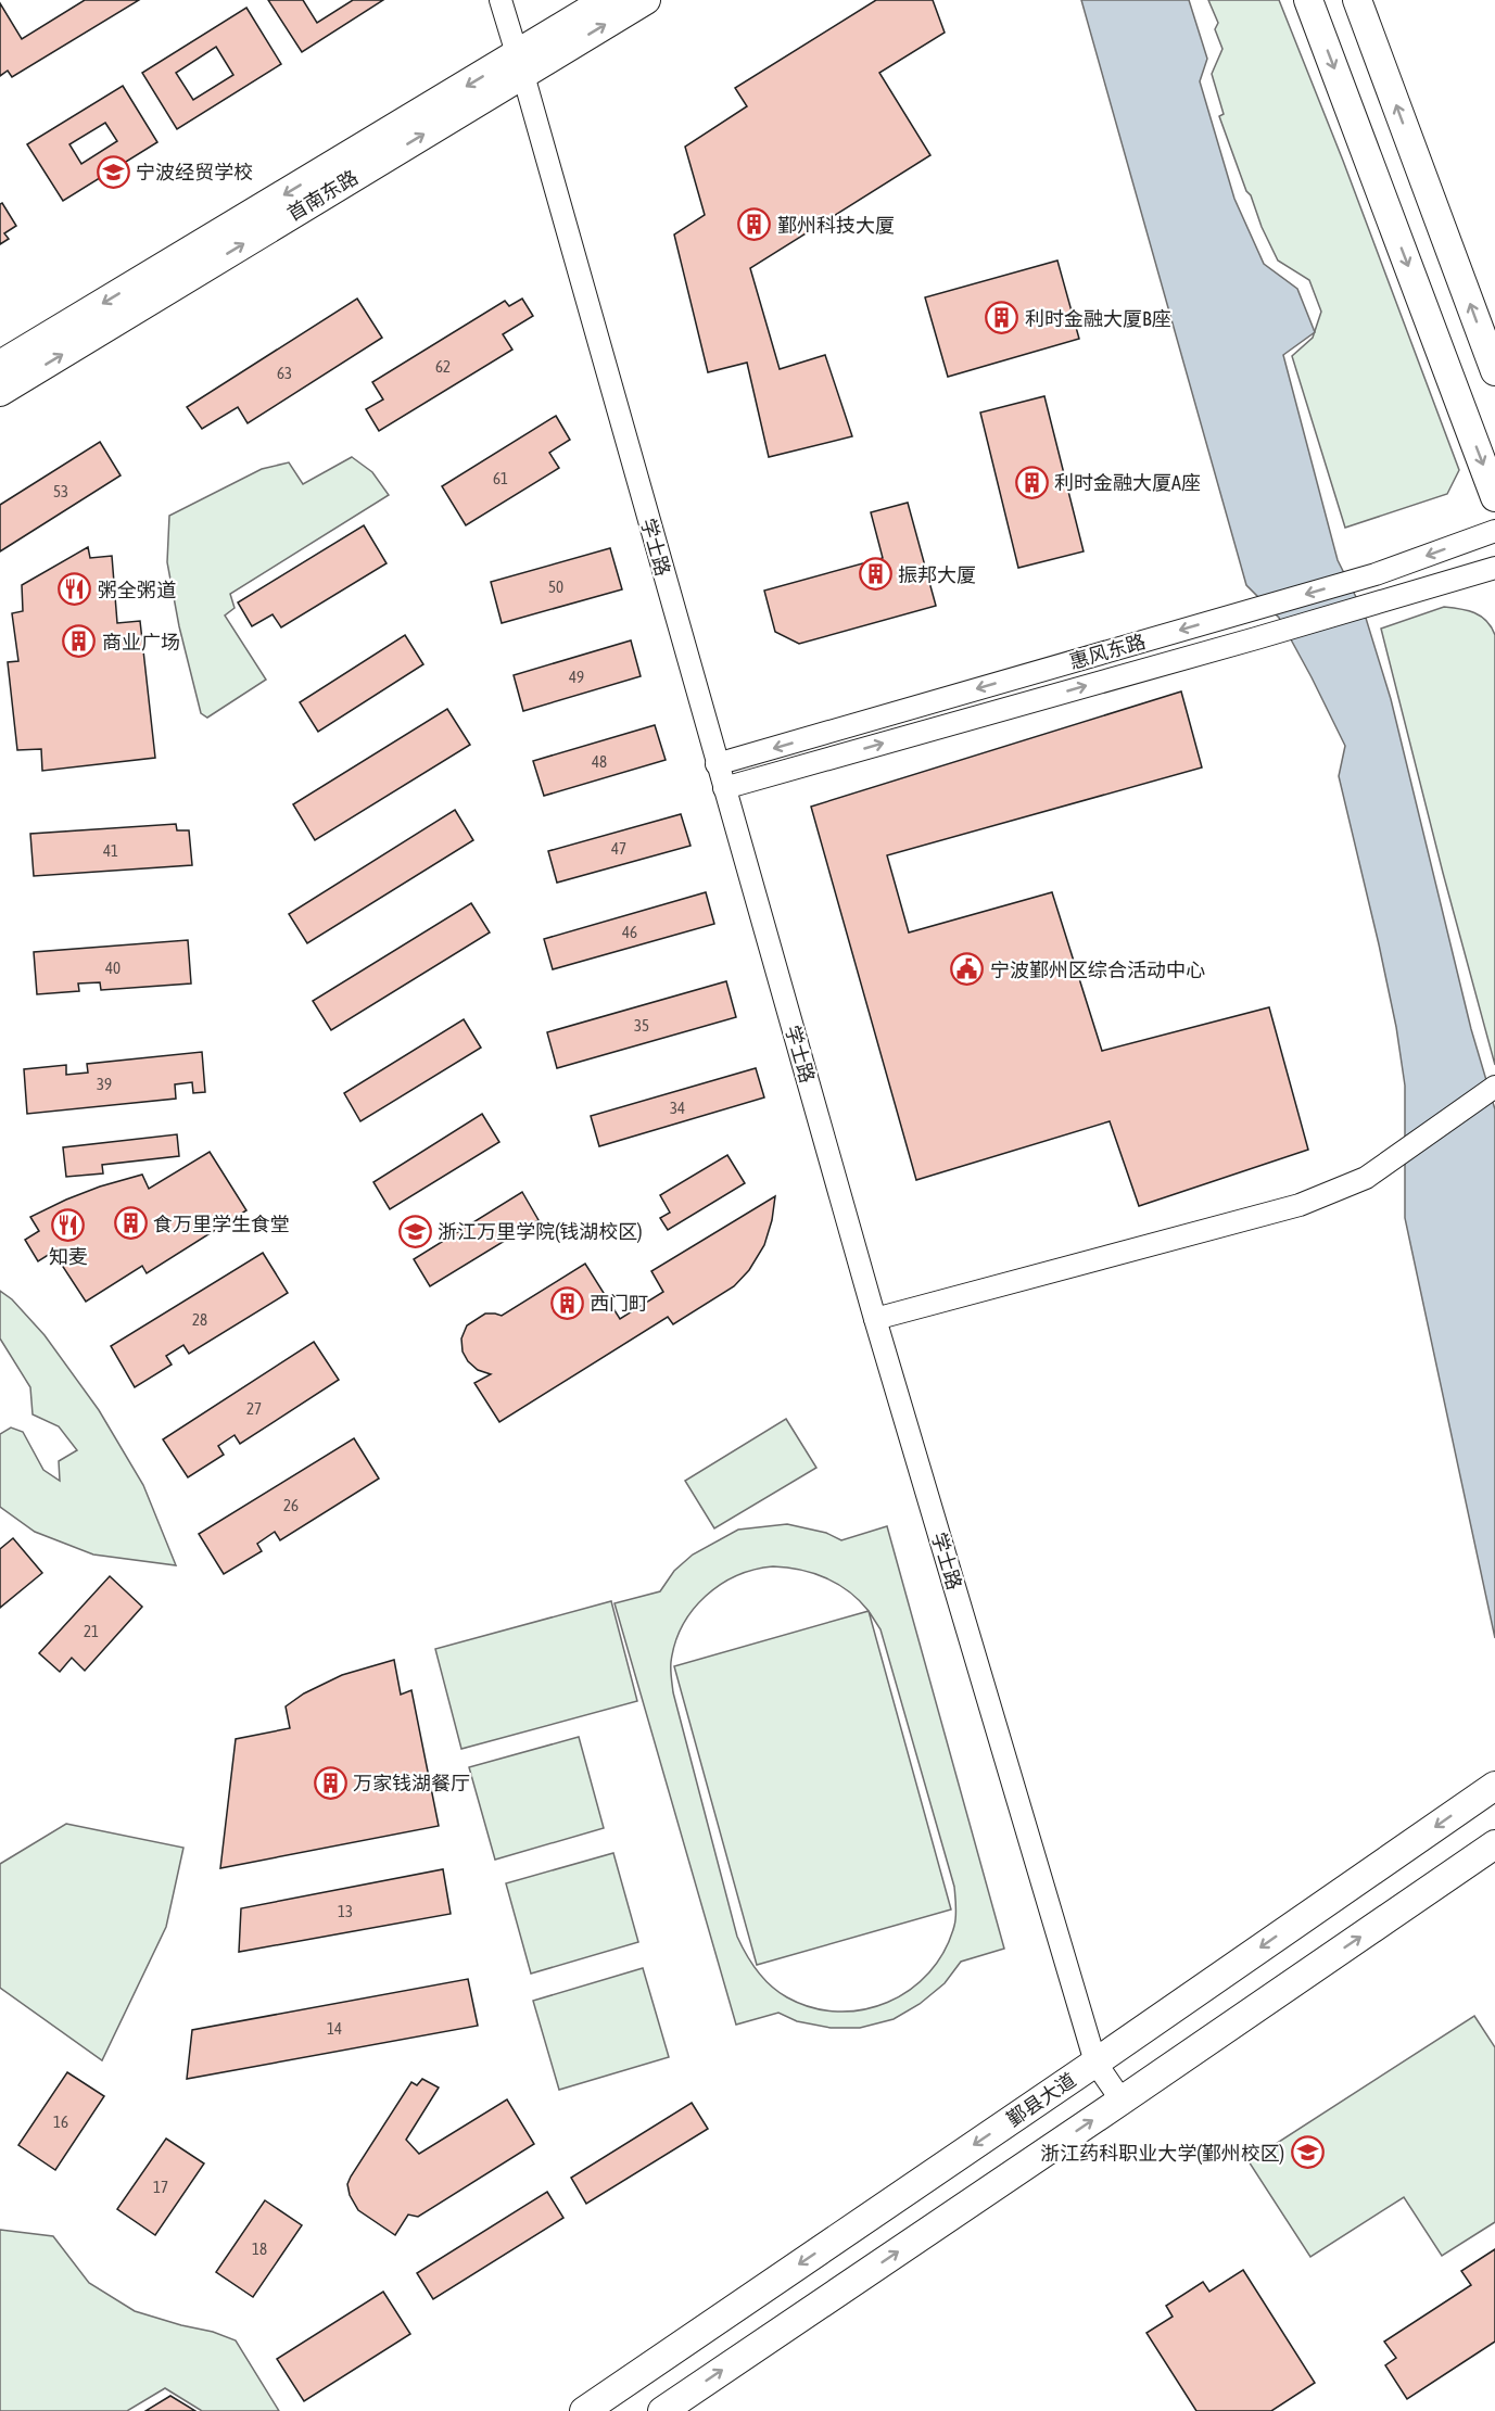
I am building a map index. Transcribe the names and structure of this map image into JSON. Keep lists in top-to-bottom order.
{
  "streets": {
    "main road": ["首南东路", "鄞县大道"],
    "street": ["学士路", "惠风东路"]
  },
  "crossings": [
    ["首南东路", "学士路"],
    ["学士路", "惠风东路"],
    ["学士路", "鄞县大道"]
  ],
  "places": {
    "school or university": ["宁波经贸学校", "浙江万里学院(钱湖校区)", "浙江药科职业大学(鄞州校区)"],
    "building": [
      "鄞州科技大厦",
      "利时金融大厦B座",
      "利时金融大厦A座",
      "振邦大厦",
      "商业广场",
      "食万里学生食堂",
      "西门町",
      "万家钱湖餐厅"
    ],
    "restaurant": ["粥全粥道", "知麦"],
    "public building": ["宁波鄞州区综合活动中心"]
  },
  "house_numbers": [
    "62",
    "63",
    "61",
    "53",
    "50",
    "49",
    "48",
    "47",
    "41",
    "46",
    "40",
    "35",
    "39",
    "34",
    "28",
    "27",
    "26",
    "21",
    "13",
    "14",
    "16",
    "17",
    "18"
  ]
}
